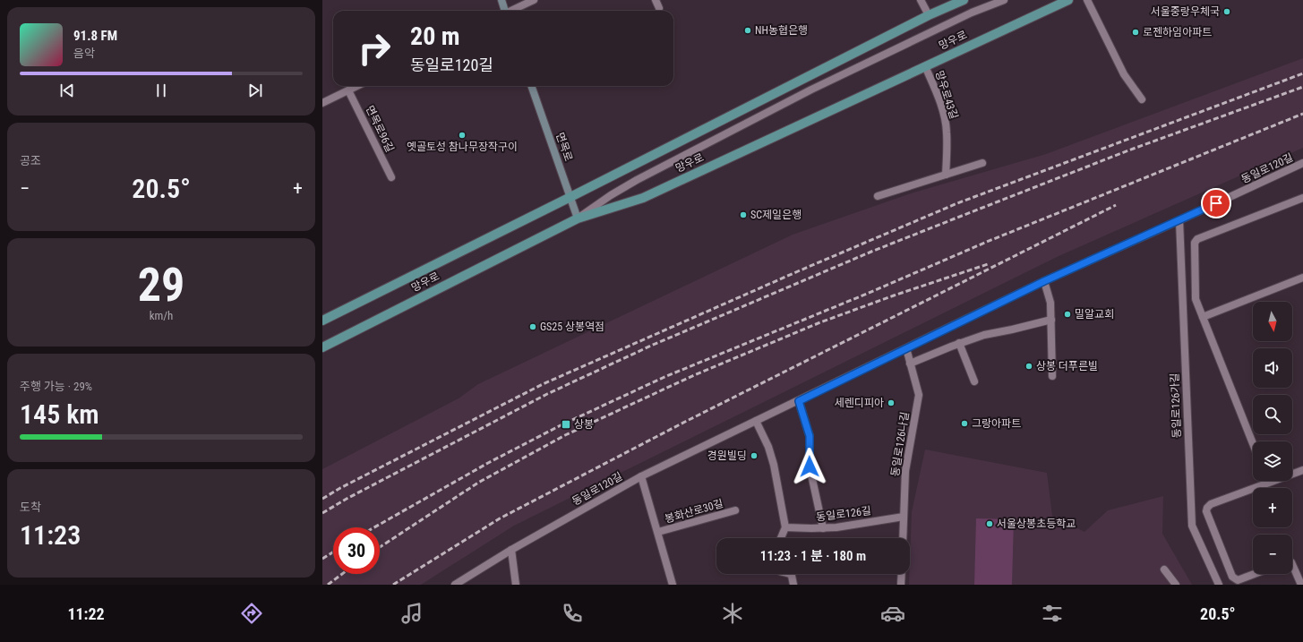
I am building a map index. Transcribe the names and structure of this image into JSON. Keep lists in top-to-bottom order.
{
  "streets": {
    "main road": ["망우로", "면목로"],
    "street": [
      "망우로43길",
      "면목로96길",
      "동일로120길",
      "동일로126가길",
      "동일로126나길",
      "봉화산로30길",
      "동일로126길"
    ]
  },
  "crossings": [
    ["망우로", "망우로43길"],
    ["망우로", "면목로"],
    ["동일로120길", "동일로126가길"],
    ["동일로120길", "동일로126나길"],
    ["동일로120길", "봉화산로30길"],
    ["동일로126나길", "동일로126길"]
  ],
  "places": {
    "other": [
      "서울중랑우체국",
      "NH농협은행",
      "로젠하임아파트",
      "옛골토성 참나무장작구이",
      "SC제일은행",
      "밀알교회",
      "GS25 상봉역점",
      "상봉 더푸른빌",
      "세렌디피아",
      "그랑아파트",
      "경원빌딩",
      "서울상봉초등학교"
    ],
    "transit": ["상봉"]
  },
  "north": "bottom",
  "page": {
    "turn": ["20 m", "동일로120길"],
    "song": ["91.8 FM", "음악"],
    "tile": [
      "공조",
      ["29", "km/h"],
      ["주행 가능 · 29%", "145 km"],
      ["도착", "11:23"]
    ],
    "heat": ["−", "20.5°", "+"],
    "map_buttons": ["+", "−"],
    "limit": "30",
    "trip": "11:23 · 1 분 · 180 m",
    "tabs": ["11:22", "20.5°"]
  }
}
